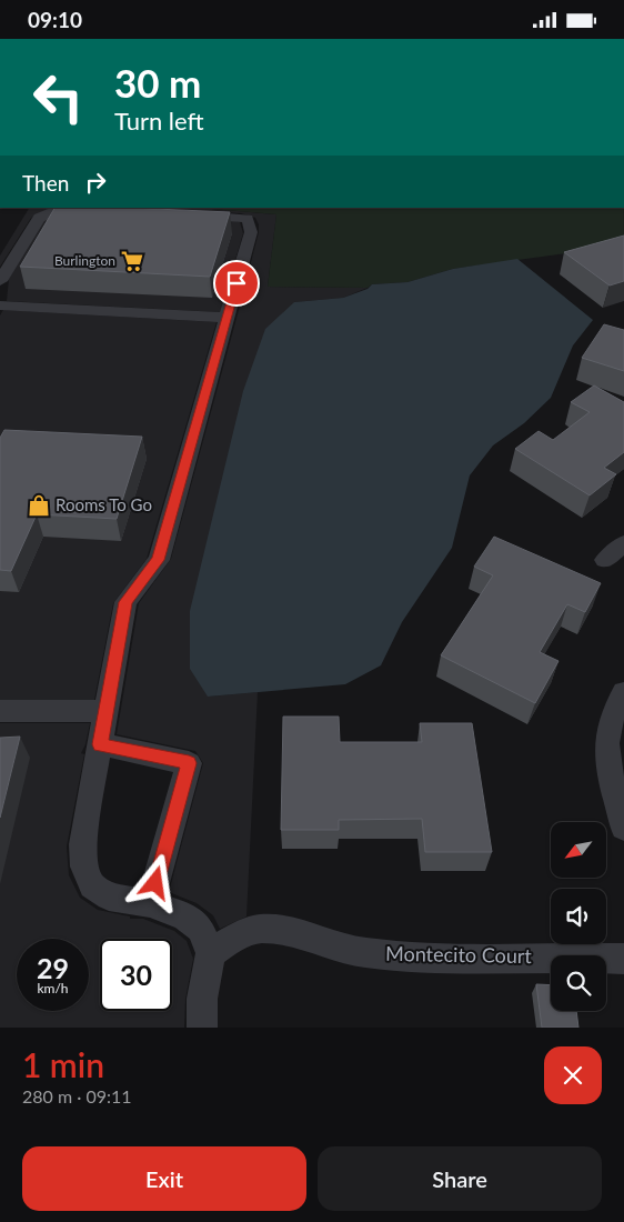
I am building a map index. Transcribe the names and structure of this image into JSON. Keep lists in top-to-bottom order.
{
  "streets": {
    "street": ["Montecito Court"]
  },
  "places": {
    "supermarket": ["Burlington"],
    "shop": ["Rooms To Go"]
  },
  "north": "bottom left",
  "page": {
    "status": "09:10",
    "turn": ["30 m", "Turn left"],
    "then": "Then",
    "speed": "29 km/h",
    "limit": "30",
    "heading": ["1 min", "280 m · 09:11"],
    "buttons": ["Exit", "Share"]
  }
}
